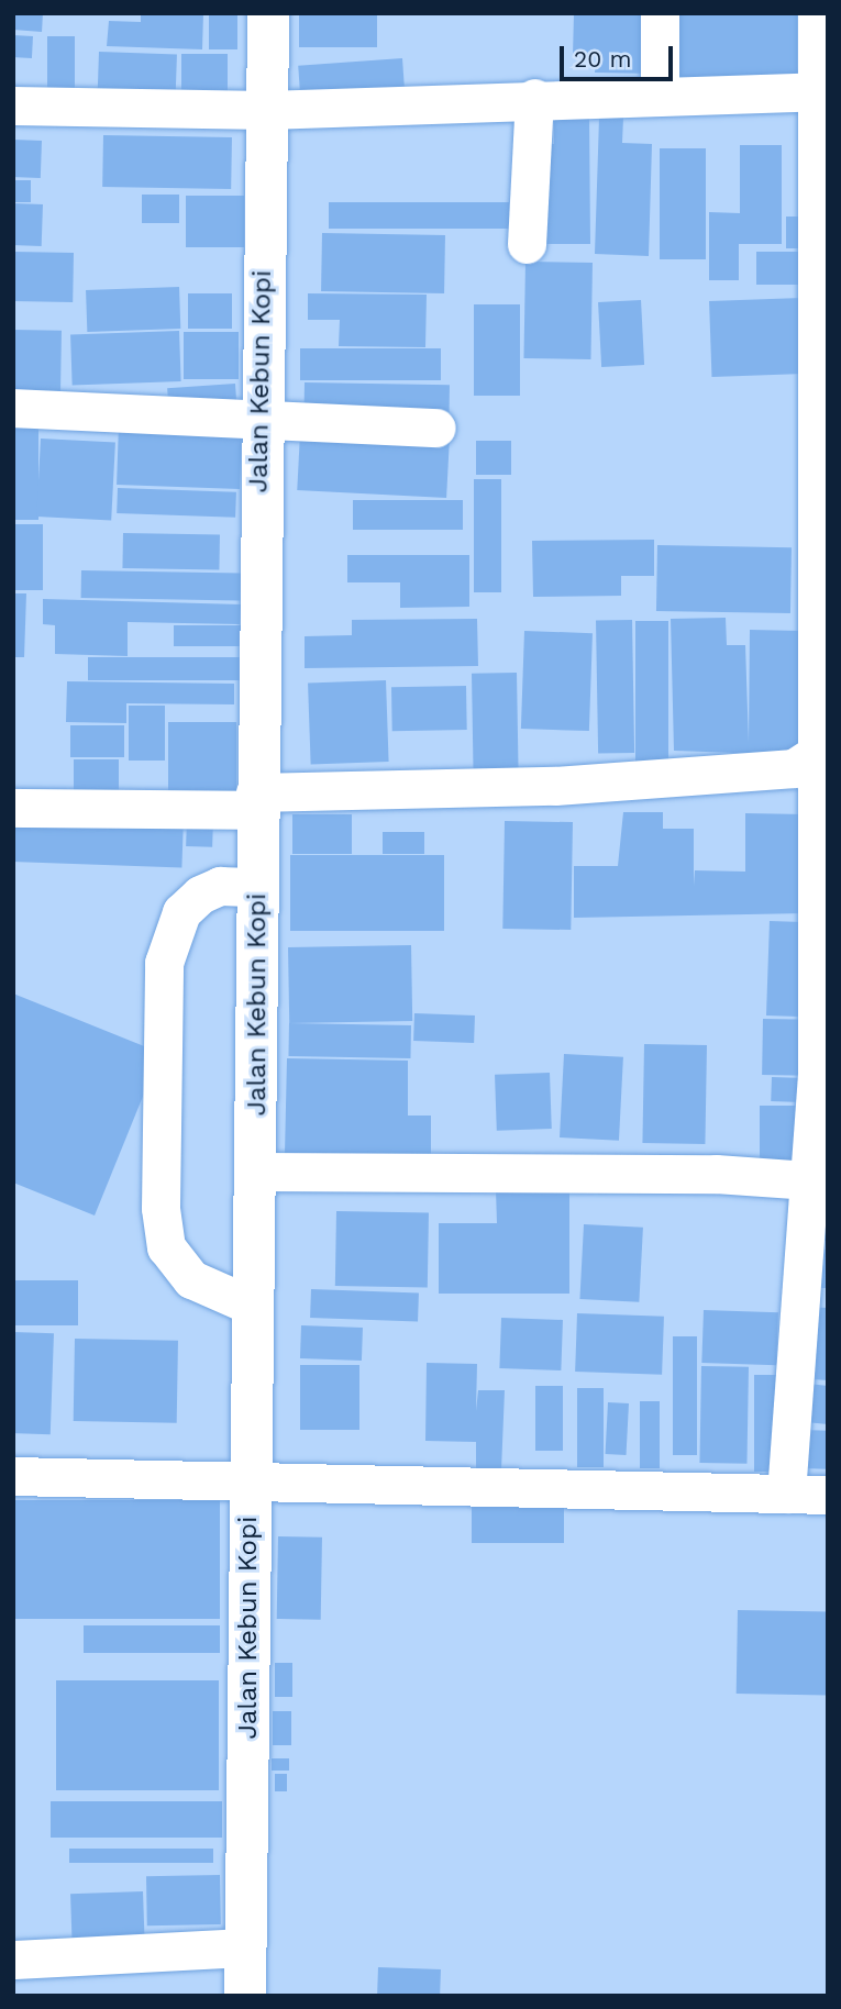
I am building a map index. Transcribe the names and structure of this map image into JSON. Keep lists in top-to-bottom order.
{
  "streets": {
    "main road": ["Jalan Kebun Kopi"]
  },
  "scale_bar": "20 m"
}
